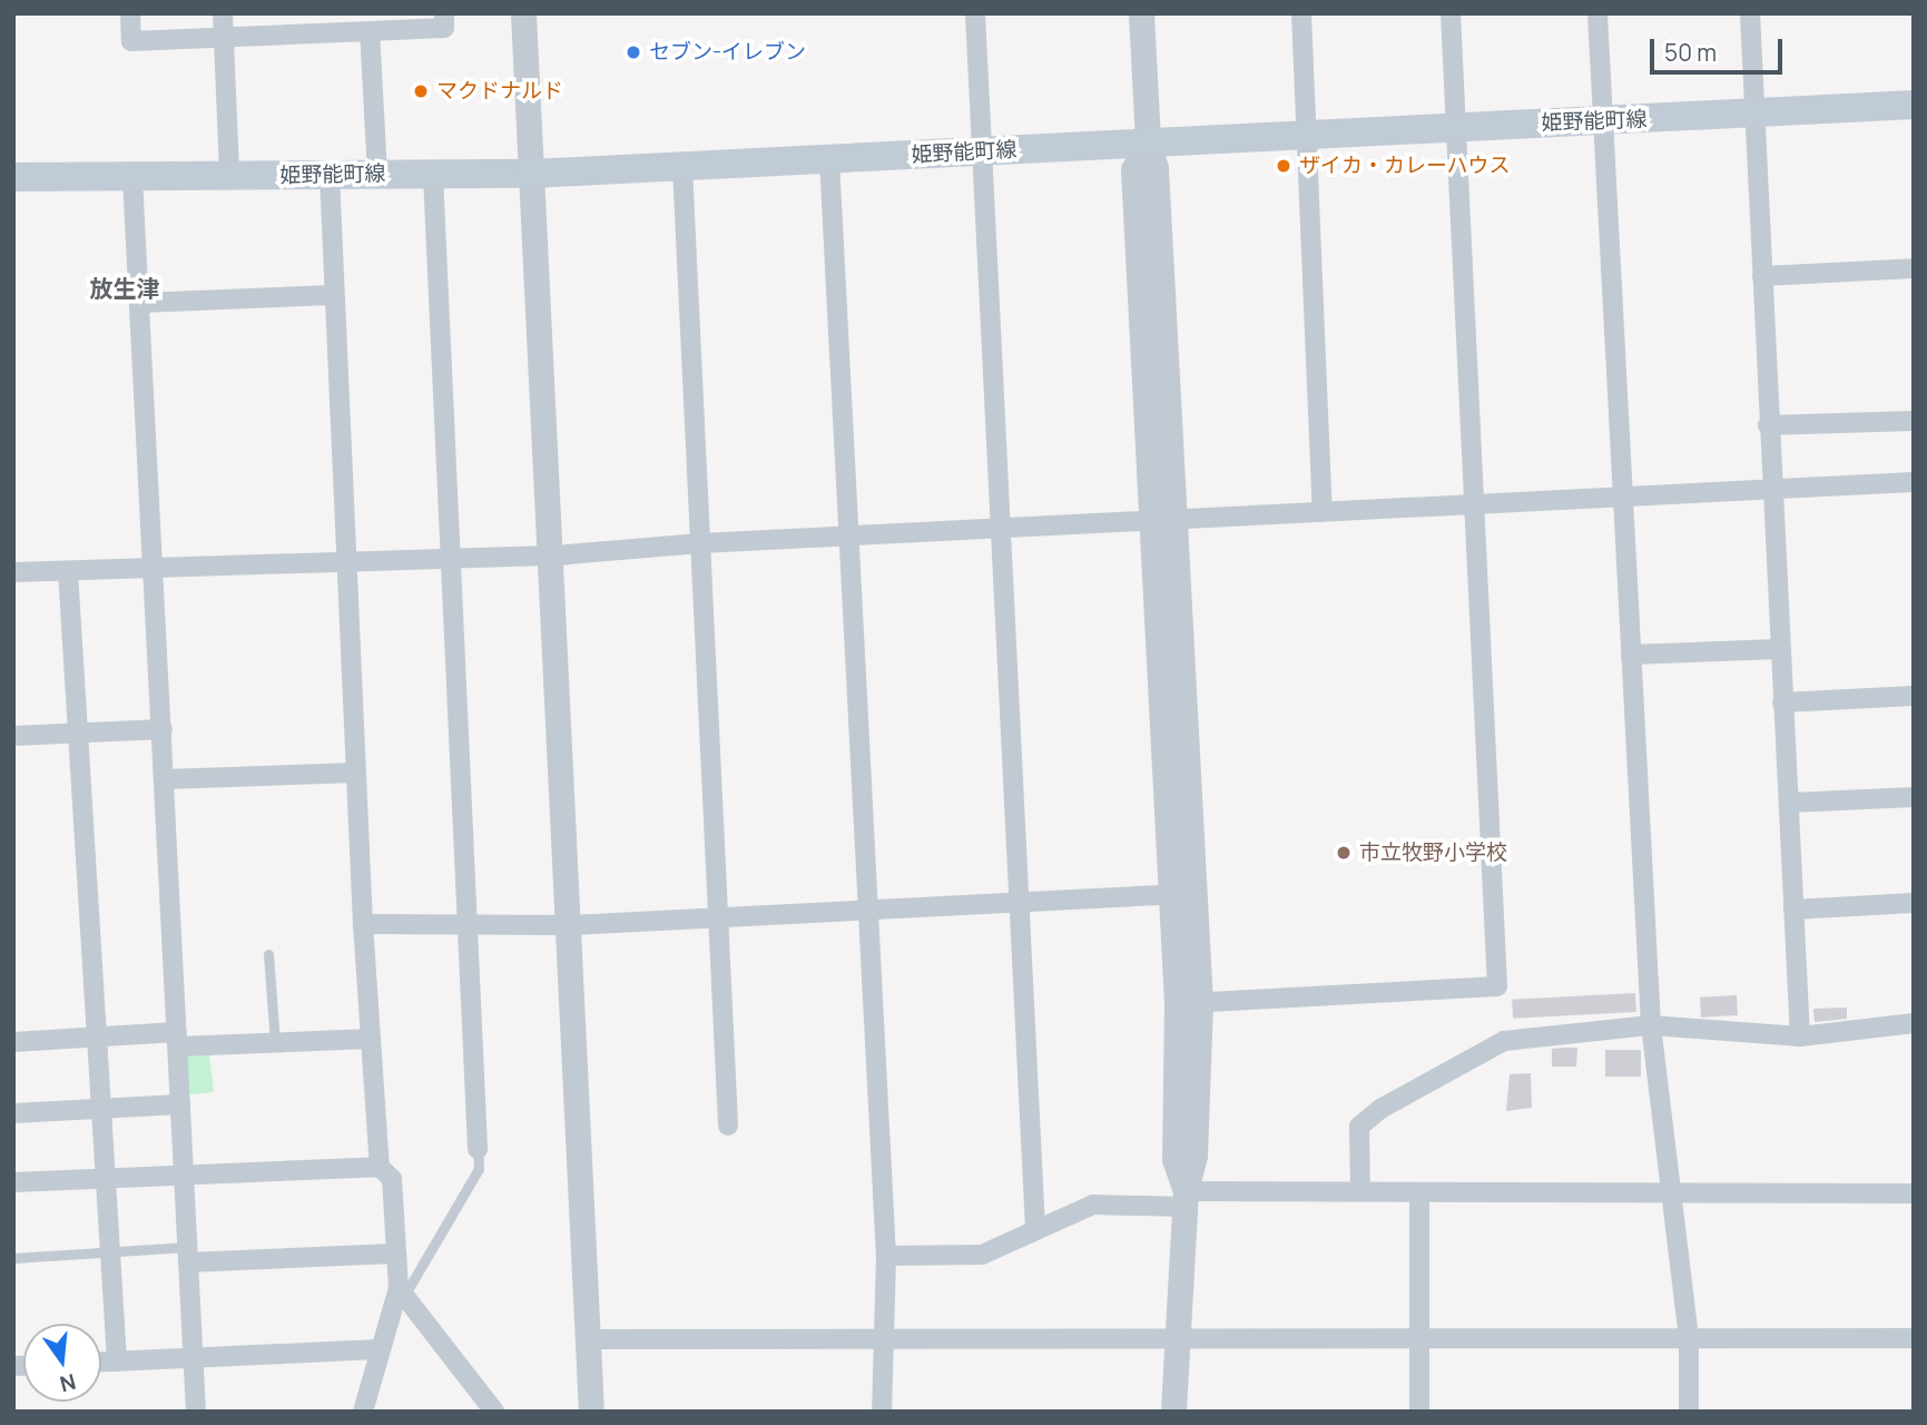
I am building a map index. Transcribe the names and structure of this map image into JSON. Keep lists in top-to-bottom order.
{
  "streets": {
    "main road": ["姫野能町線"]
  },
  "districts": ["放生津"],
  "places": [
    "セブン-イレブン",
    "マクドナルド",
    "ザイカ・カレーハウス",
    "市立牧野小学校"
  ],
  "scale_bar": "50 m",
  "north": "bottom"
}
